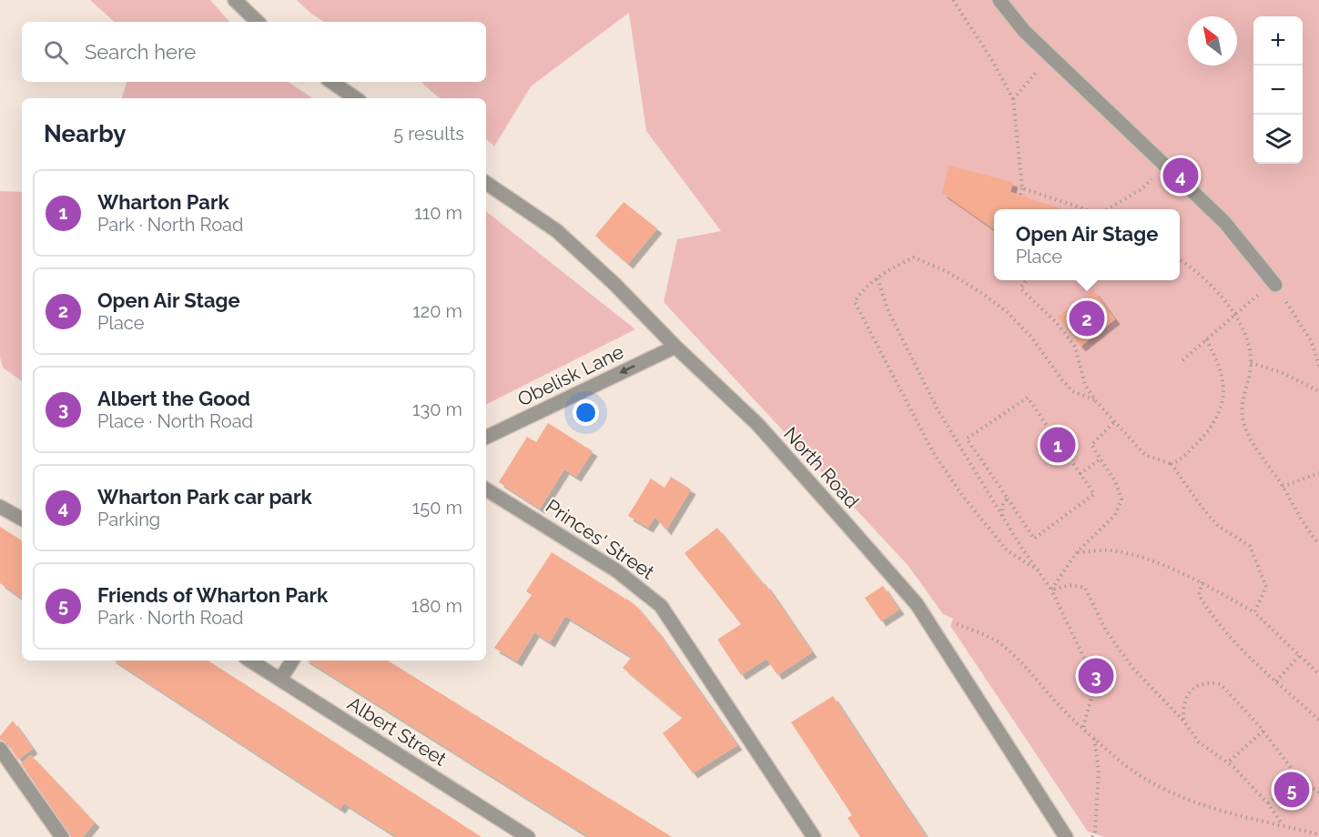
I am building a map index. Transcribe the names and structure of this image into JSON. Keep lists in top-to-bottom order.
{
  "streets": {
    "street": [
      "Obelisk Lane",
      "North Road",
      "Princes' Street",
      "Albert Street"
    ]
  },
  "crossings": [
    ["Obelisk Lane", "North Road"]
  ],
  "one_way": ["Obelisk Lane"],
  "north": "top left",
  "page": {
    "map_buttons": ["+", "−"],
    "search": "Search here",
    "heading": ["Nearby", "5 results"],
    "pins": [
      "4",
      "2",
      "1",
      "3",
      "5"
    ],
    "list": [
      {
        "mark": "1",
        "name": "Wharton Park",
        "note": "Park · North Road",
        "value": "110 m"
      },
      {
        "mark": "2",
        "name": "Open Air Stage",
        "note": "Place",
        "value": "120 m"
      },
      {
        "mark": "3",
        "name": "Albert the Good",
        "note": "Place · North Road",
        "value": "130 m"
      },
      {
        "mark": "4",
        "name": "Wharton Park car park",
        "note": "Parking",
        "value": "150 m"
      },
      {
        "mark": "5",
        "name": "Friends of Wharton Park",
        "note": "Park · North Road",
        "value": "180 m"
      }
    ],
    "popup": ["Open Air Stage", "Place"]
  }
}
